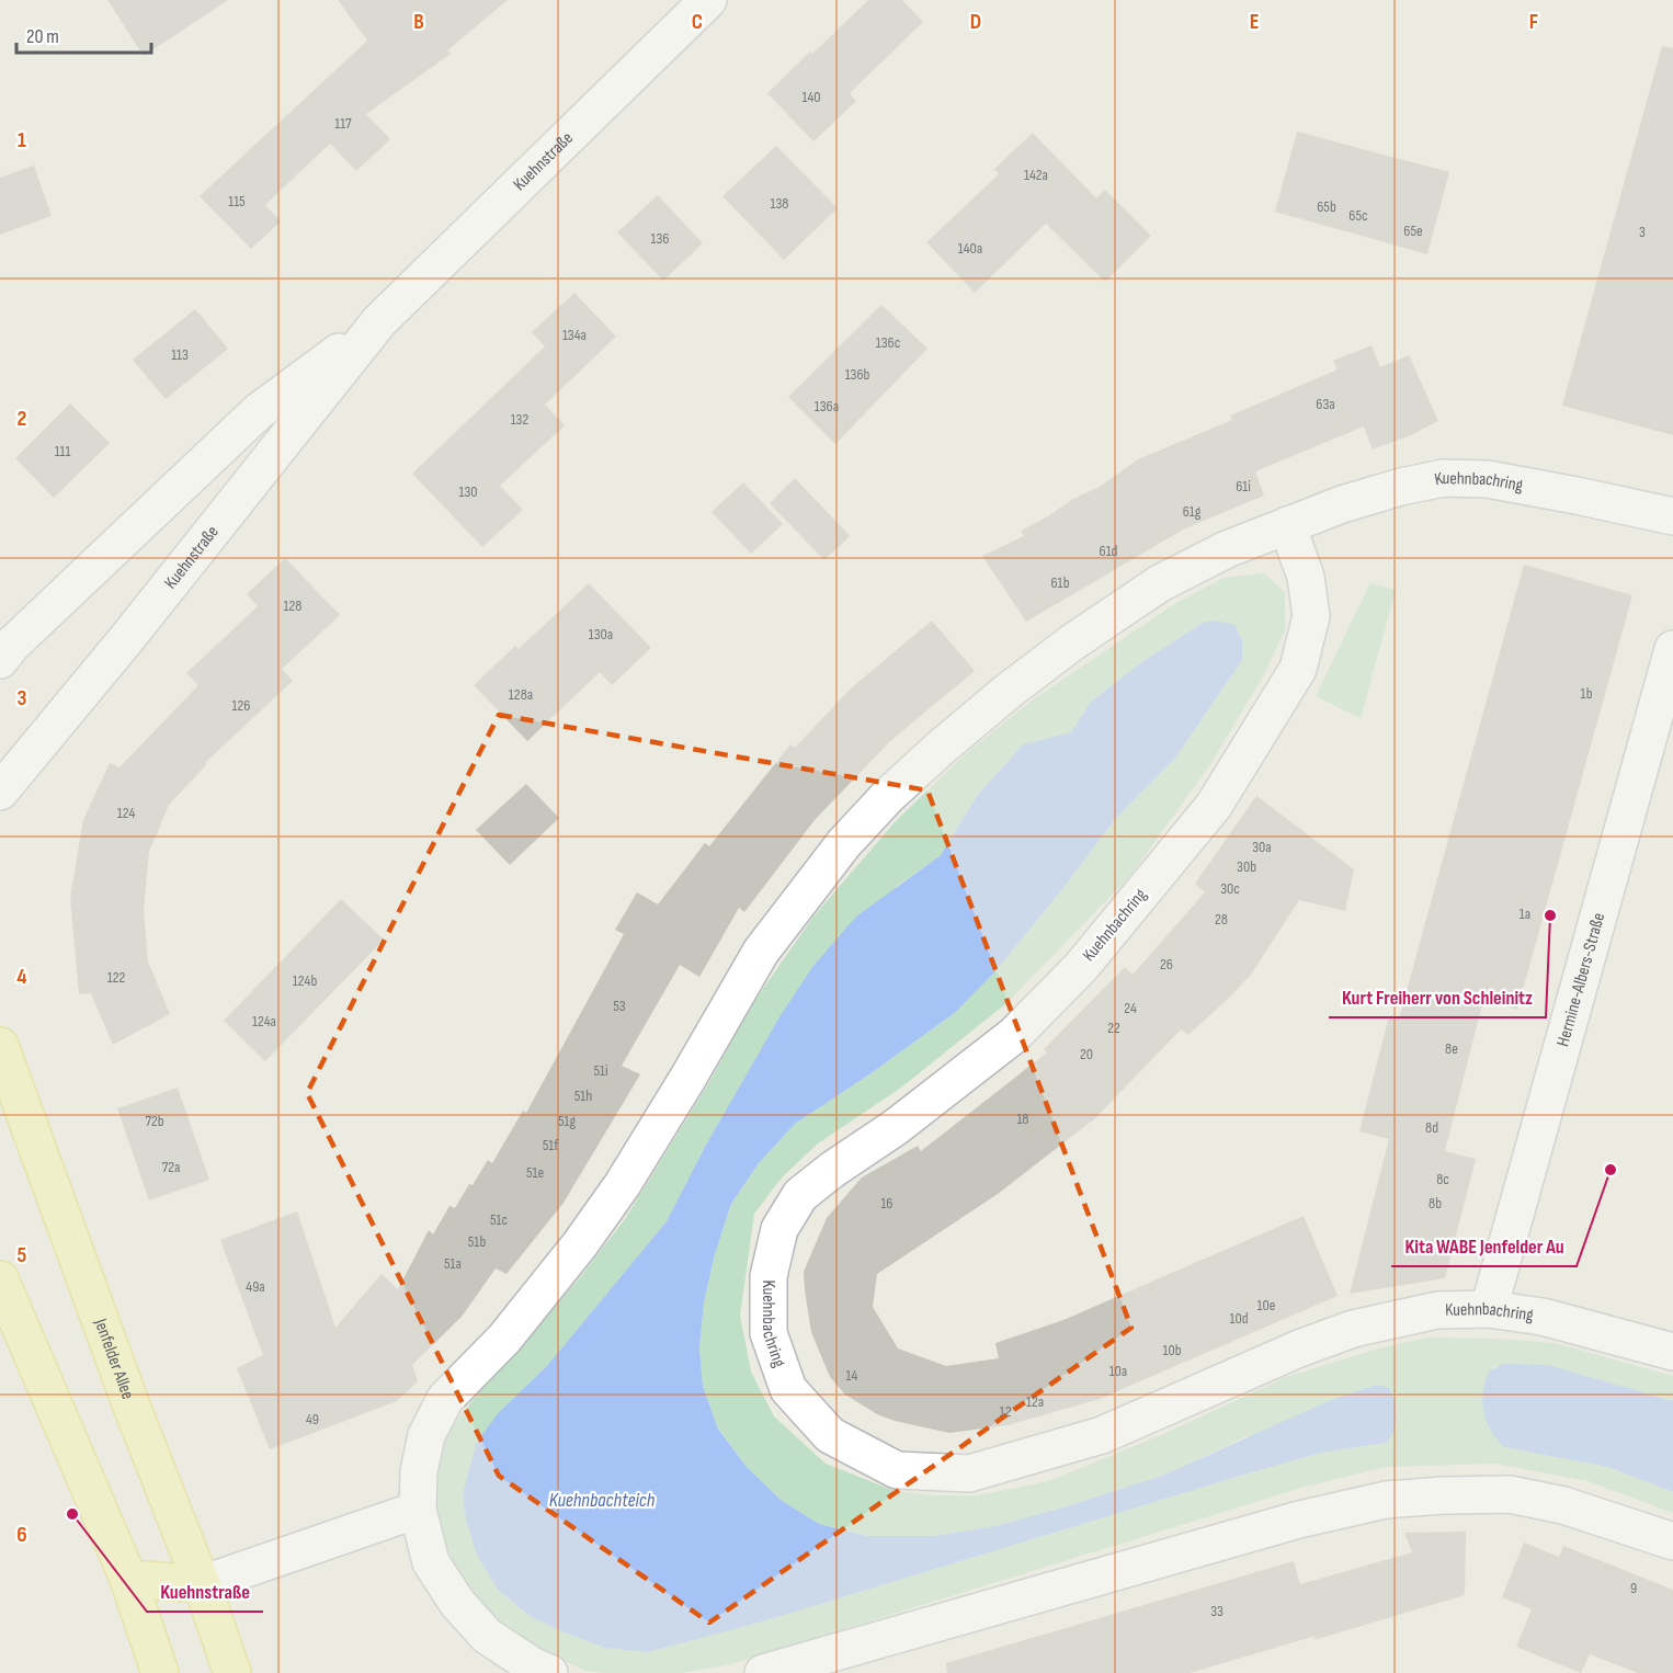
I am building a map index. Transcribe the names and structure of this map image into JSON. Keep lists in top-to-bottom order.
{
  "streets": {
    "main road": ["Jenfelder Allee"],
    "street": ["Kuehnstraße", "Kuehnbachring", "Hermine-Albers-Straße"]
  },
  "crossings": [
    ["Kuehnbachring", "Hermine-Albers-Straße"]
  ],
  "water": ["Kuehnbachteich"],
  "places": ["Kurt Freiherr von Schleinitz", "Kita WABE Jenfelder Au", "Kuehnstraße"],
  "house_numbers": [
    "140",
    "117",
    "142a",
    "115",
    "138",
    "65b",
    "65c",
    "65e",
    "3",
    "136",
    "140a",
    "134a",
    "136c",
    "113",
    "136b",
    "63a",
    "136a",
    "132",
    "111",
    "61i",
    "130",
    "61g",
    "61d",
    "61b",
    "128",
    "130a",
    "1b",
    "128a",
    "126",
    "124",
    "30a",
    "30b",
    "30c",
    "1a",
    "28",
    "26",
    "122",
    "124b",
    "53",
    "24",
    "124a",
    "22",
    "8e",
    "20",
    "51i",
    "51h",
    "18",
    "72b",
    "51g",
    "8d",
    "51f",
    "72a",
    "51e",
    "8c",
    "16",
    "8b",
    "51c",
    "51b",
    "51a",
    "49a",
    "10e",
    "10d",
    "10b",
    "10a",
    "14",
    "12a",
    "12",
    "49",
    "9",
    "33"
  ],
  "scale_bar": "20 m",
  "grid": {
    "columns": [
      "B",
      "C",
      "D",
      "E",
      "F"
    ],
    "rows": [
      "1",
      "2",
      "3",
      "4",
      "5",
      "6"
    ]
  }
}
